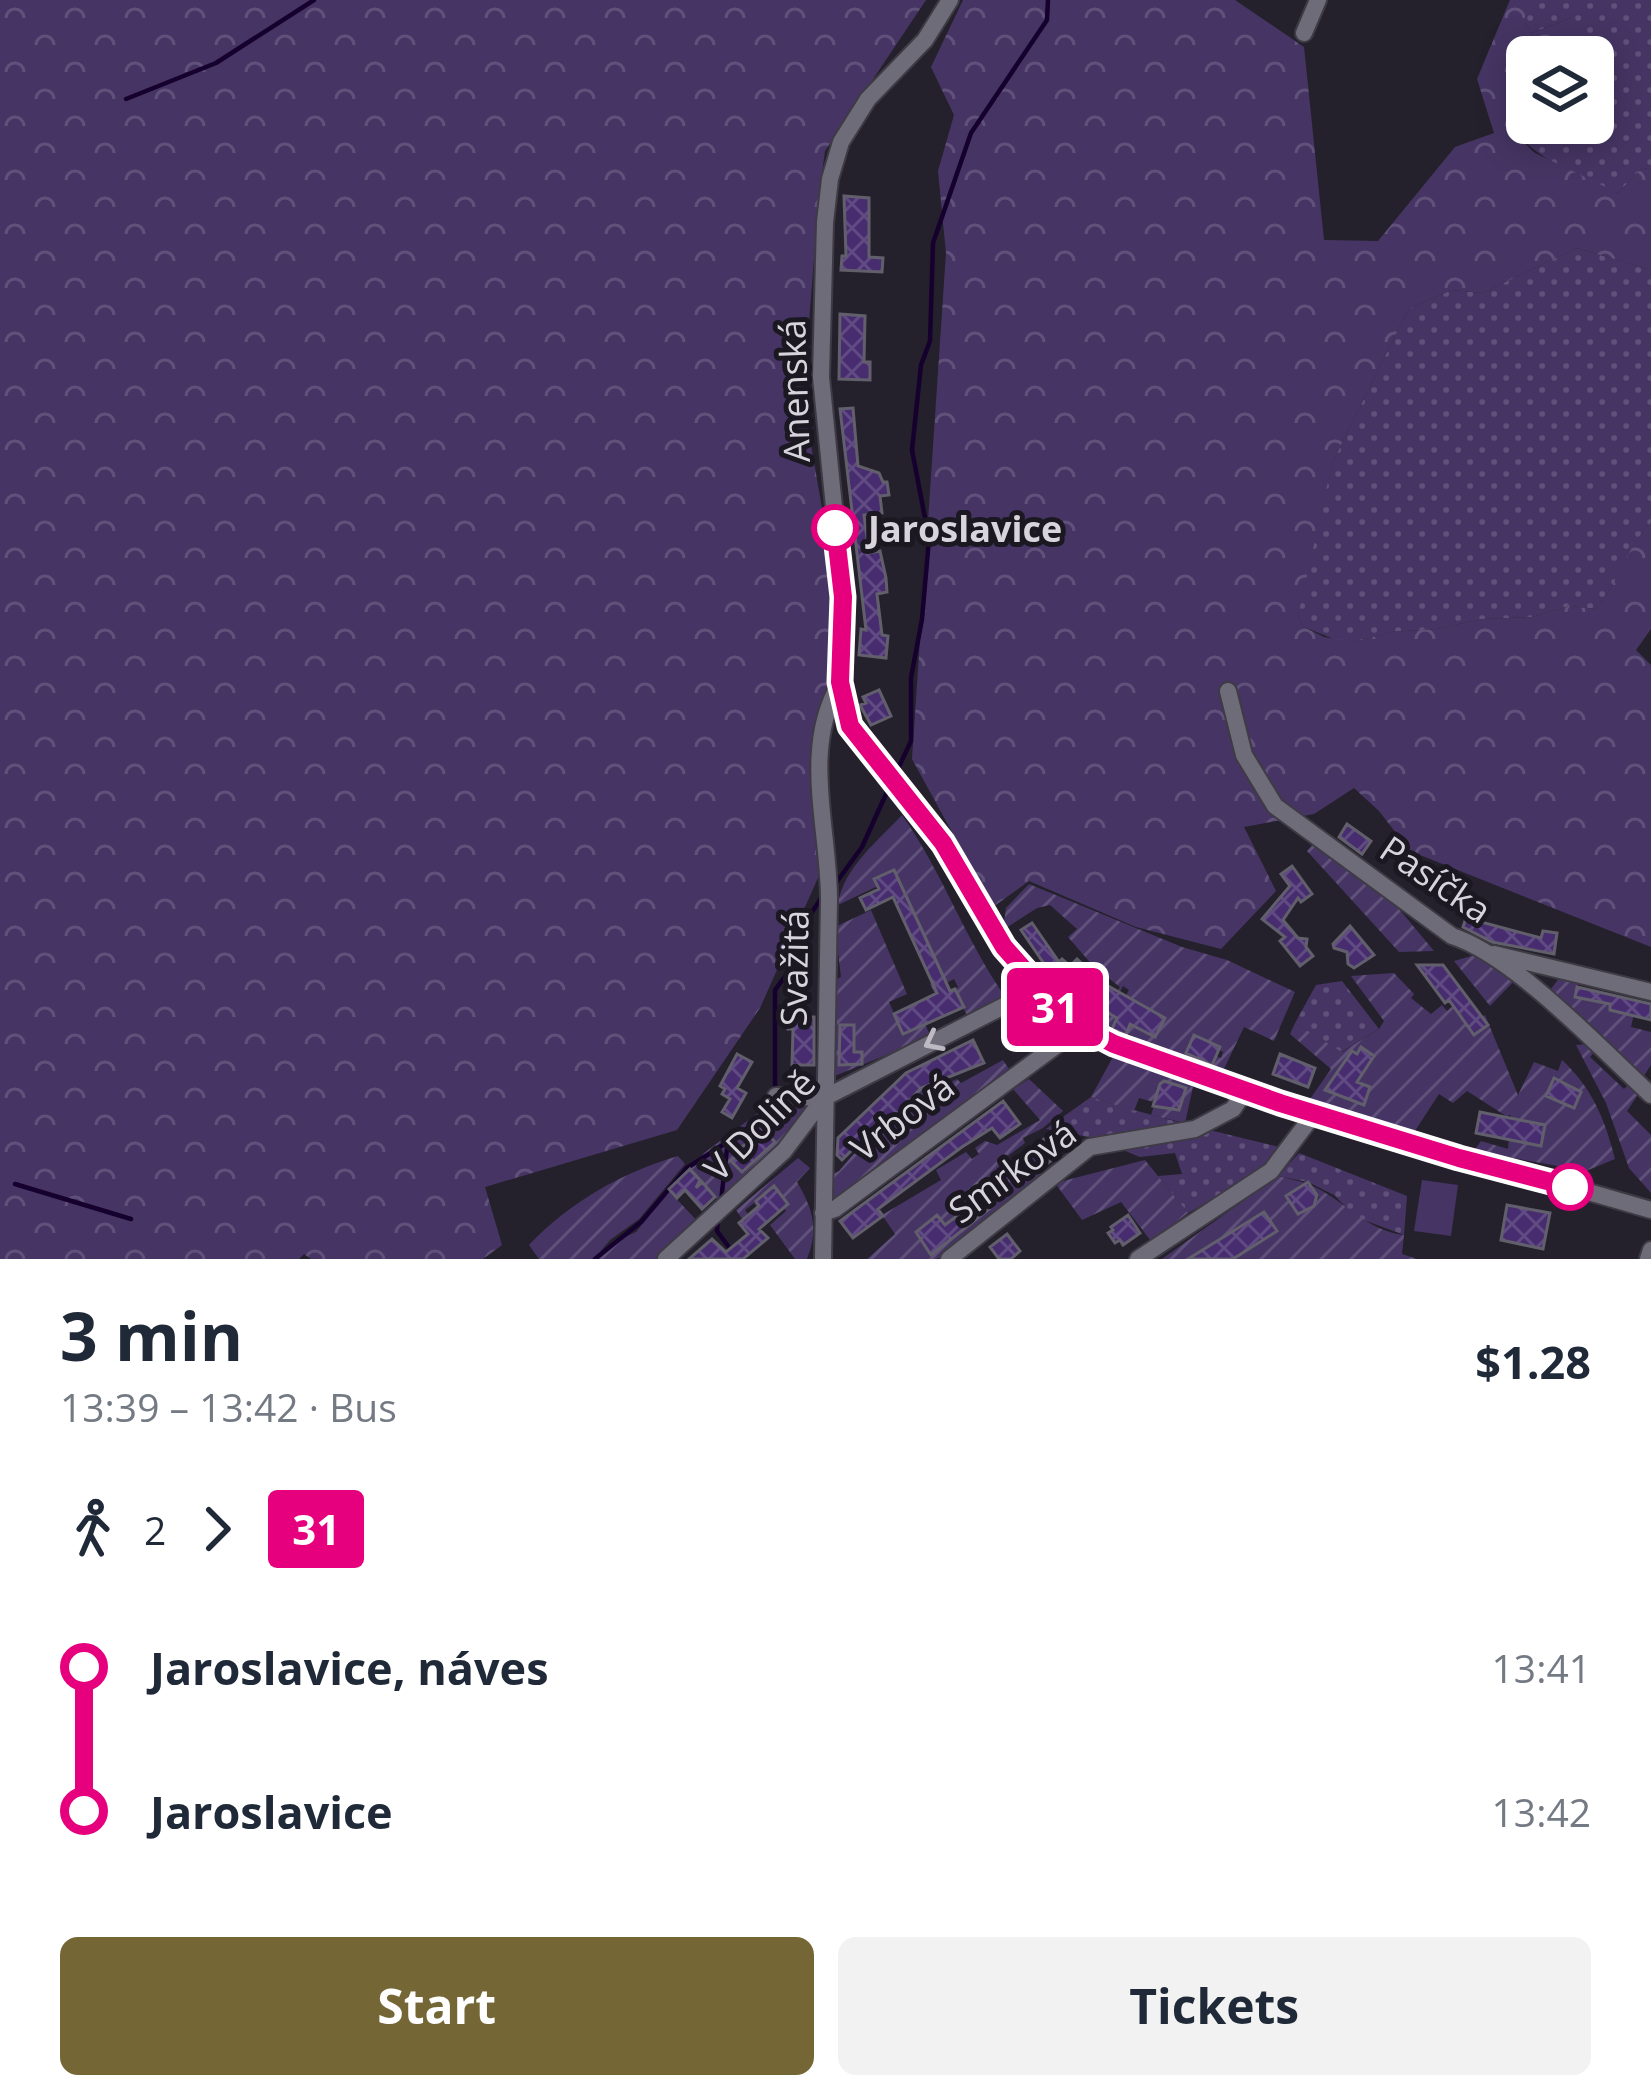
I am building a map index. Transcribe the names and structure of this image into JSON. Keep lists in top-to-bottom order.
{
  "streets": {
    "street": [
      "Anenská",
      "Pasíčka",
      "Svažitá",
      "Vrbová",
      "V Dolině",
      "Smrková"
    ]
  },
  "crossings": [
    ["Anenská", "Svažitá"],
    ["Anenská", "Vrbová"],
    ["Anenská", "V Dolině"],
    ["Anenská", "Smrková"],
    ["Svažitá", "Vrbová"],
    ["Svažitá", "V Dolině"]
  ],
  "one_way": ["V Dolině"],
  "places": ["Jaroslavice"],
  "lines": ["bus line 31"],
  "page": {
    "on_map": "31",
    "heading": ["3 min", "13:39 – 13:42 · Bus", "$1.28"],
    "legs": ["2", "31"],
    "list": [
      {
        "name": "Jaroslavice, náves",
        "value": "13:41"
      },
      {
        "name": "Jaroslavice",
        "value": "13:42"
      }
    ],
    "buttons": ["Start", "Tickets"]
  }
}
